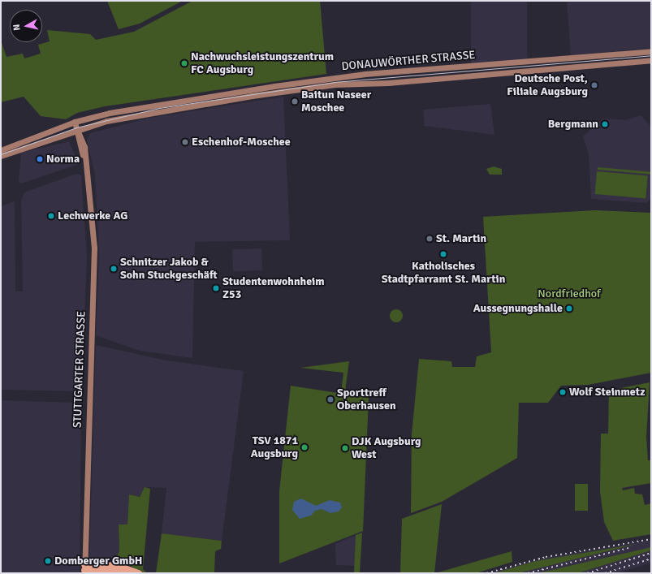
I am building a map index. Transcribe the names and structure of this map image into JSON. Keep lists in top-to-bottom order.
{
  "streets": {
    "main road": ["DONAUWÖRTHER STRASSE", "STUTTGARTER STRASSE"]
  },
  "crossings": [
    ["DONAUWÖRTHER STRASSE", "STUTTGARTER STRASSE"]
  ],
  "parks": ["Nordfriedhof"],
  "places": [
    "Nachwuchsleistungszentrum FC Augsburg",
    "Deutsche Post, Filiale Augsburg",
    "Baitun Naseer Moschee",
    "Bergmann",
    "Eschenhof-Moschee",
    "Norma",
    "Lechwerke AG",
    "St. Martin",
    "Katholisches Stadtpfarramt St. Martin",
    "Schnitzer Jakob & Sohn Stuckgeschäft",
    "Studentenwohnheim Z53",
    "Aussegnungshalle",
    "Wolf Steinmetz",
    "Sporttreff Oberhausen",
    "TSV 1871 Augsburg",
    "DJK Augsburg West",
    "Domberger GmbH"
  ],
  "north": "left"
}
